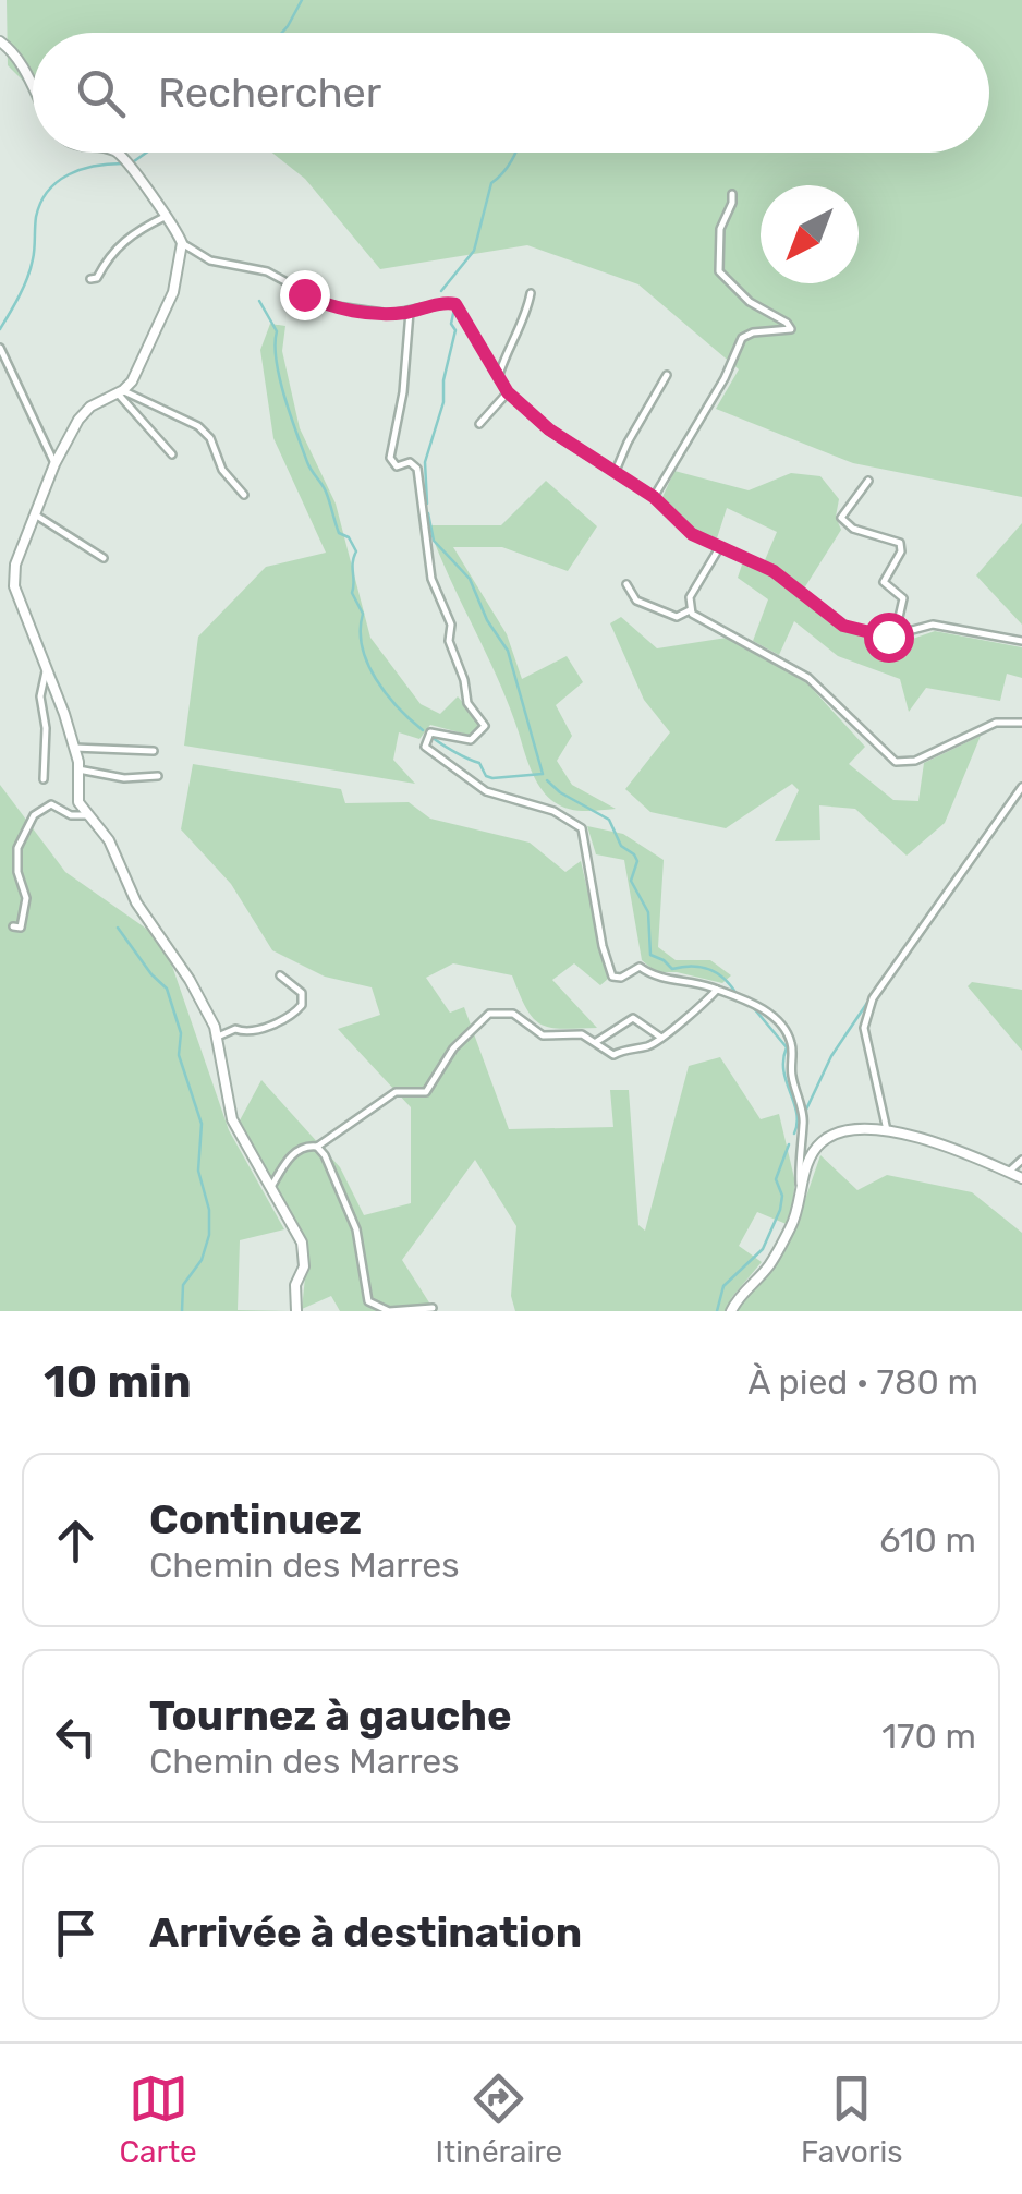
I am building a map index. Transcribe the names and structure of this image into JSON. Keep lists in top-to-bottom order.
{
  "north": "bottom left",
  "page": {
    "search": "Rechercher",
    "heading": ["10 min", "À pied · 780 m"],
    "list": [
      ["Continuez", "Chemin des Marres", "610 m"],
      ["Tournez à gauche", "Chemin des Marres", "170 m"],
      "Arrivée à destination"
    ],
    "nav": ["Carte", "Itinéraire", "Favoris"]
  }
}
